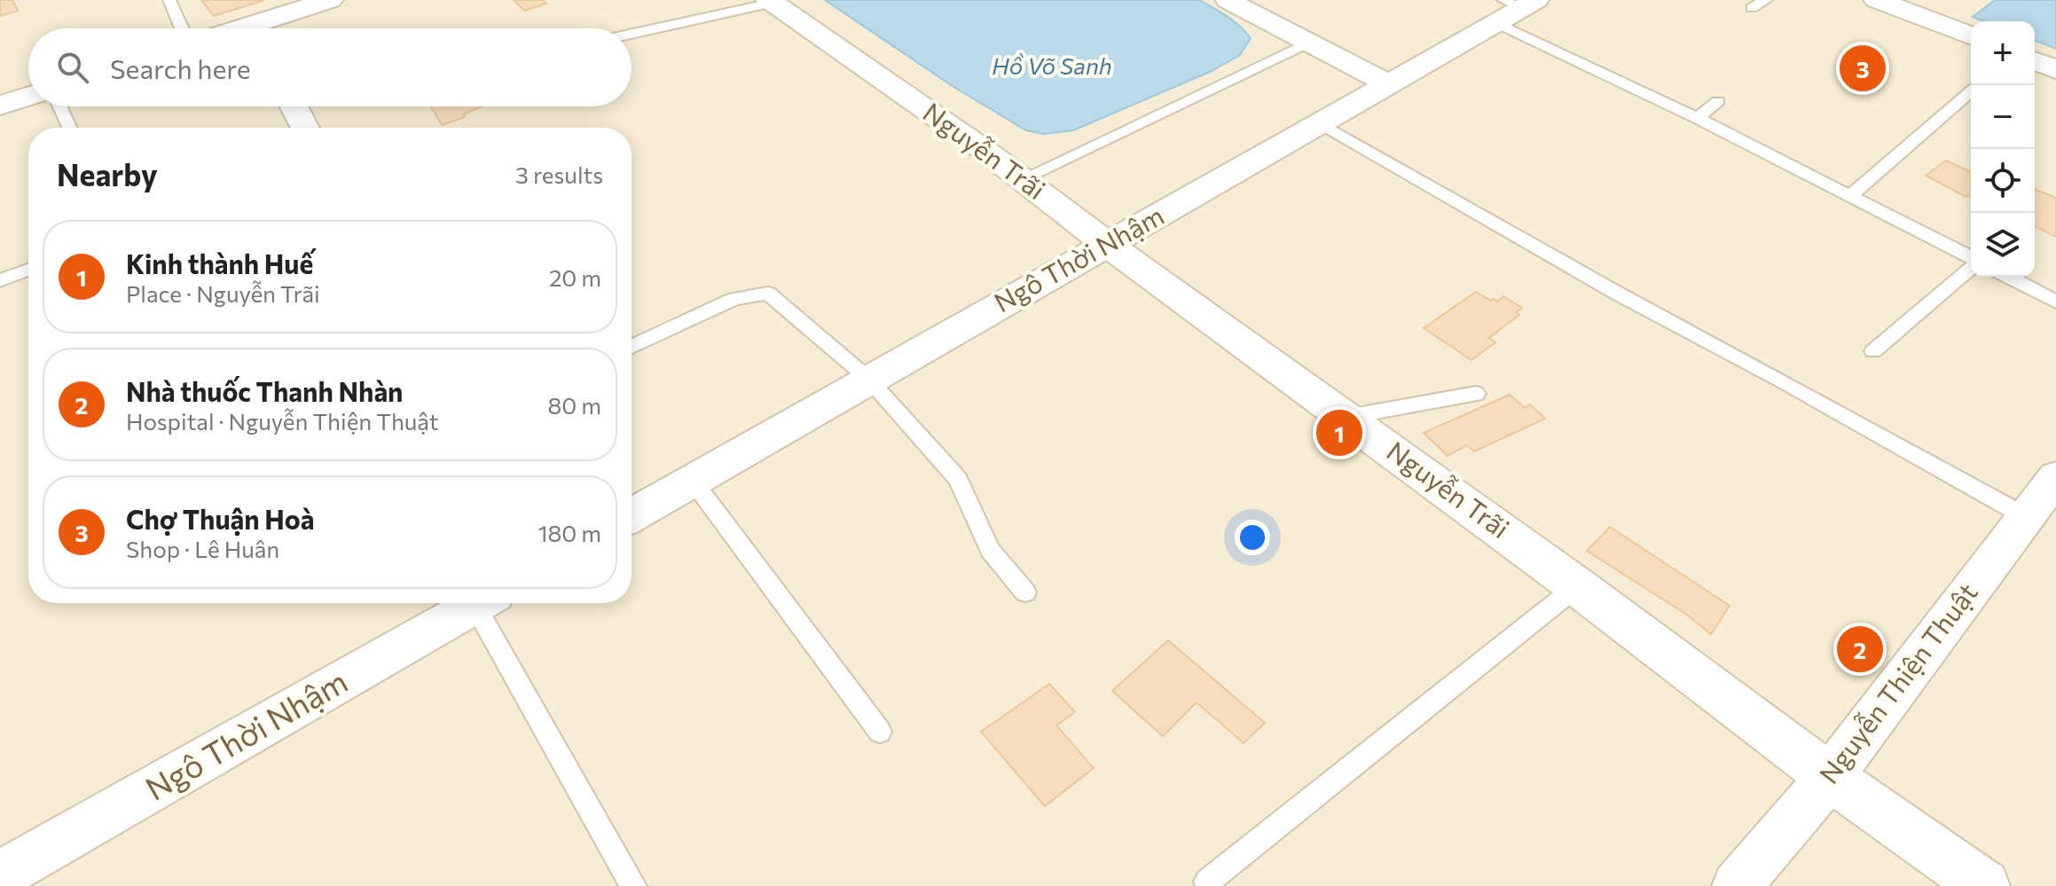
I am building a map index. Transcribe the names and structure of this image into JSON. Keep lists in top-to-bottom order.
{
  "streets": {
    "main road": ["Nguyễn Trãi"],
    "street": ["Ngô Thời Nhậm", "Nguyễn Thiện Thuật"]
  },
  "crossings": [
    ["Nguyễn Trãi", "Ngô Thời Nhậm"],
    ["Nguyễn Trãi", "Nguyễn Thiện Thuật"]
  ],
  "water": ["Hồ Võ Sanh"],
  "page": {
    "map_buttons": ["+", "−"],
    "search": "Search here",
    "pins": ["3", "1", "2"],
    "heading": ["Nearby", "3 results"],
    "list": [
      {
        "mark": "1",
        "name": "Kinh thành Huế",
        "note": "Place · Nguyễn Trãi",
        "value": "20 m"
      },
      {
        "mark": "2",
        "name": "Nhà thuốc Thanh Nhàn",
        "note": "Hospital · Nguyễn Thiện Thuật",
        "value": "80 m"
      },
      {
        "mark": "3",
        "name": "Chợ Thuận Hoà",
        "note": "Shop · Lê Huân",
        "value": "180 m"
      }
    ]
  }
}
